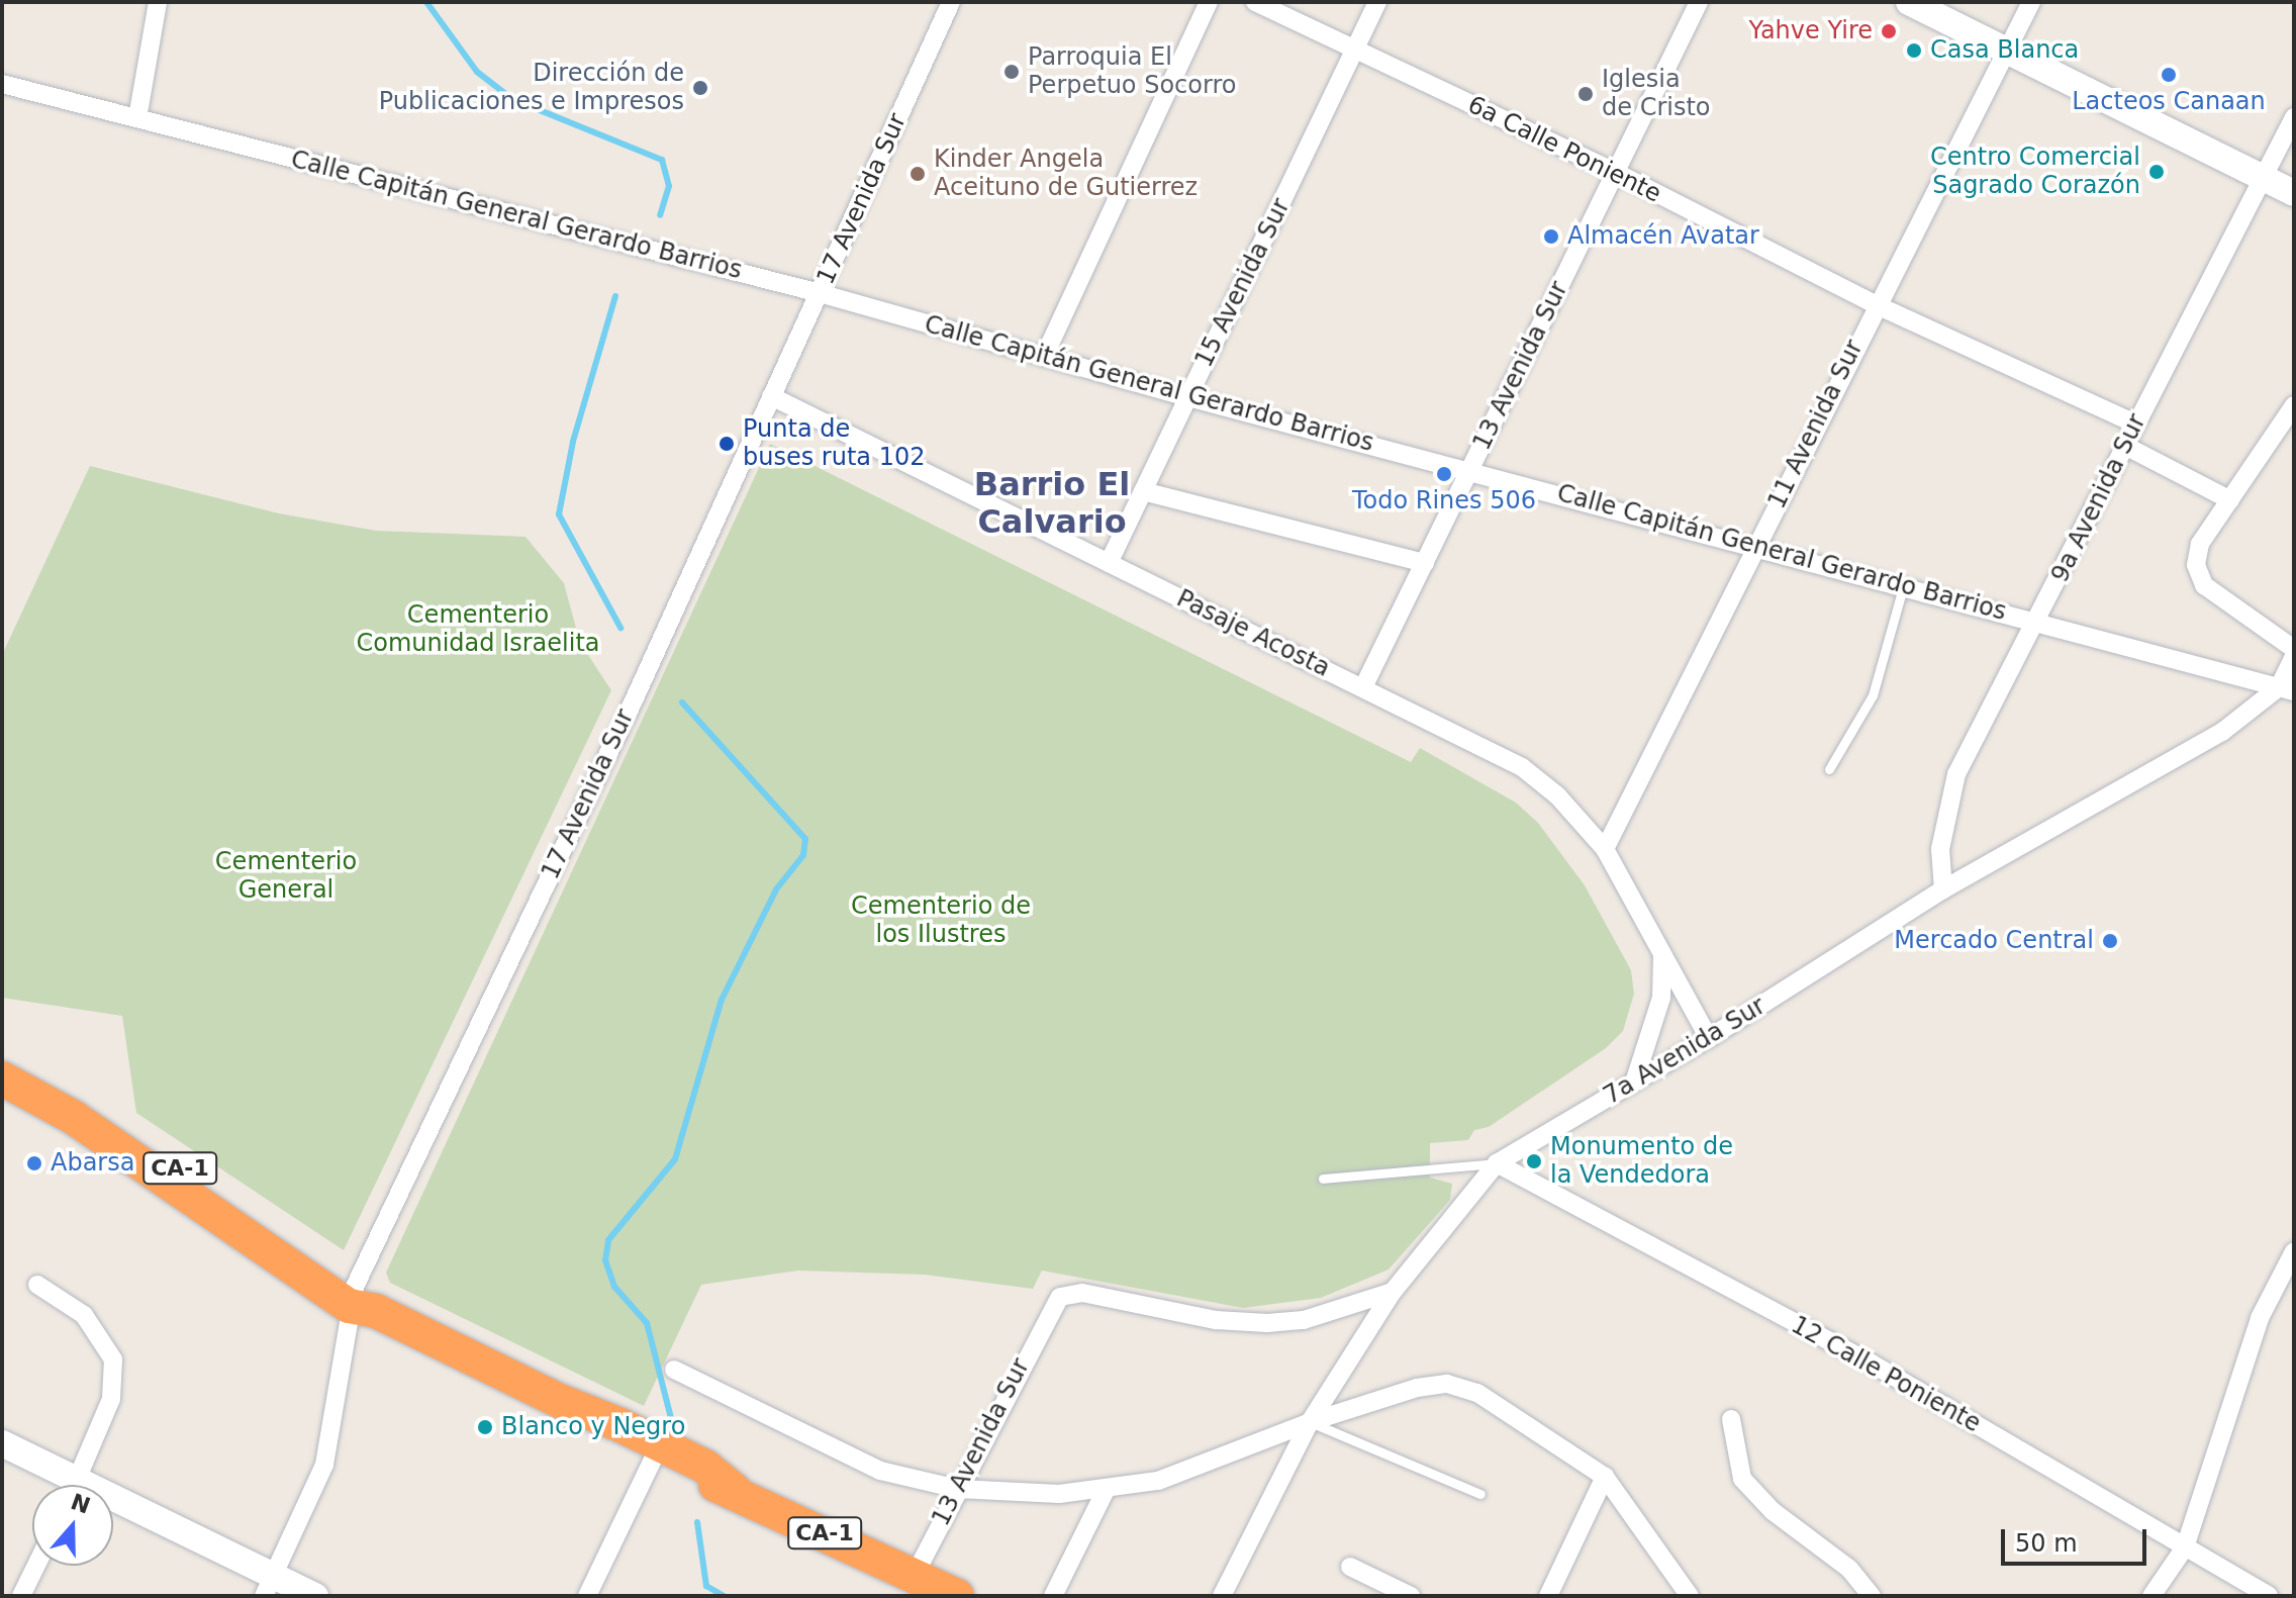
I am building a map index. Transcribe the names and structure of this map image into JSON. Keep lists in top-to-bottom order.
{
  "streets": {
    "highway": ["CA-1"],
    "street": [
      "6a Calle Poniente",
      "17 Avenida Sur",
      "Calle Capitán General Gerardo Barrios",
      "15 Avenida Sur",
      "13 Avenida Sur",
      "11 Avenida Sur",
      "9a Avenida Sur",
      "Pasaje Acosta",
      "7a Avenida Sur",
      "12 Calle Poniente"
    ]
  },
  "crossings": [
    ["6a Calle Poniente", "15 Avenida Sur"],
    ["6a Calle Poniente", "13 Avenida Sur"],
    ["6a Calle Poniente", "11 Avenida Sur"],
    ["6a Calle Poniente", "9a Avenida Sur"],
    ["17 Avenida Sur", "Calle Capitán General Gerardo Barrios"],
    ["17 Avenida Sur", "Pasaje Acosta"],
    ["17 Avenida Sur", "CA-1"],
    ["Calle Capitán General Gerardo Barrios", "15 Avenida Sur"],
    ["Calle Capitán General Gerardo Barrios", "13 Avenida Sur"],
    ["Calle Capitán General Gerardo Barrios", "11 Avenida Sur"],
    ["Calle Capitán General Gerardo Barrios", "9a Avenida Sur"],
    ["Calle Capitán General Gerardo Barrios", "7a Avenida Sur"],
    ["15 Avenida Sur", "Pasaje Acosta"],
    ["13 Avenida Sur", "Pasaje Acosta"],
    ["13 Avenida Sur", "7a Avenida Sur"],
    ["13 Avenida Sur", "CA-1"],
    ["11 Avenida Sur", "Pasaje Acosta"],
    ["9a Avenida Sur", "7a Avenida Sur"],
    ["Pasaje Acosta", "7a Avenida Sur"],
    ["7a Avenida Sur", "12 Calle Poniente"]
  ],
  "districts": ["Barrio El Calvario"],
  "parks": ["Cementerio Comunidad Israelita", "Cementerio General", "Cementerio de los Ilustres"],
  "places": [
    "Yahve Yire",
    "Casa Blanca",
    "Parroquia El Perpetuo Socorro",
    "Lacteos Canaan",
    "Dirección de Publicaciones e Impresos",
    "Iglesia de Cristo",
    "Centro Comercial Sagrado Corazón",
    "Kinder Angela Aceituno de Gutierrez",
    "Almacén Avatar",
    "Punta de buses ruta 102",
    "Todo Rines 506",
    "Mercado Central",
    "Monumento de la Vendedora",
    "Abarsa",
    "Blanco y Negro"
  ],
  "scale_bar": "50 m",
  "north": "top"
}
